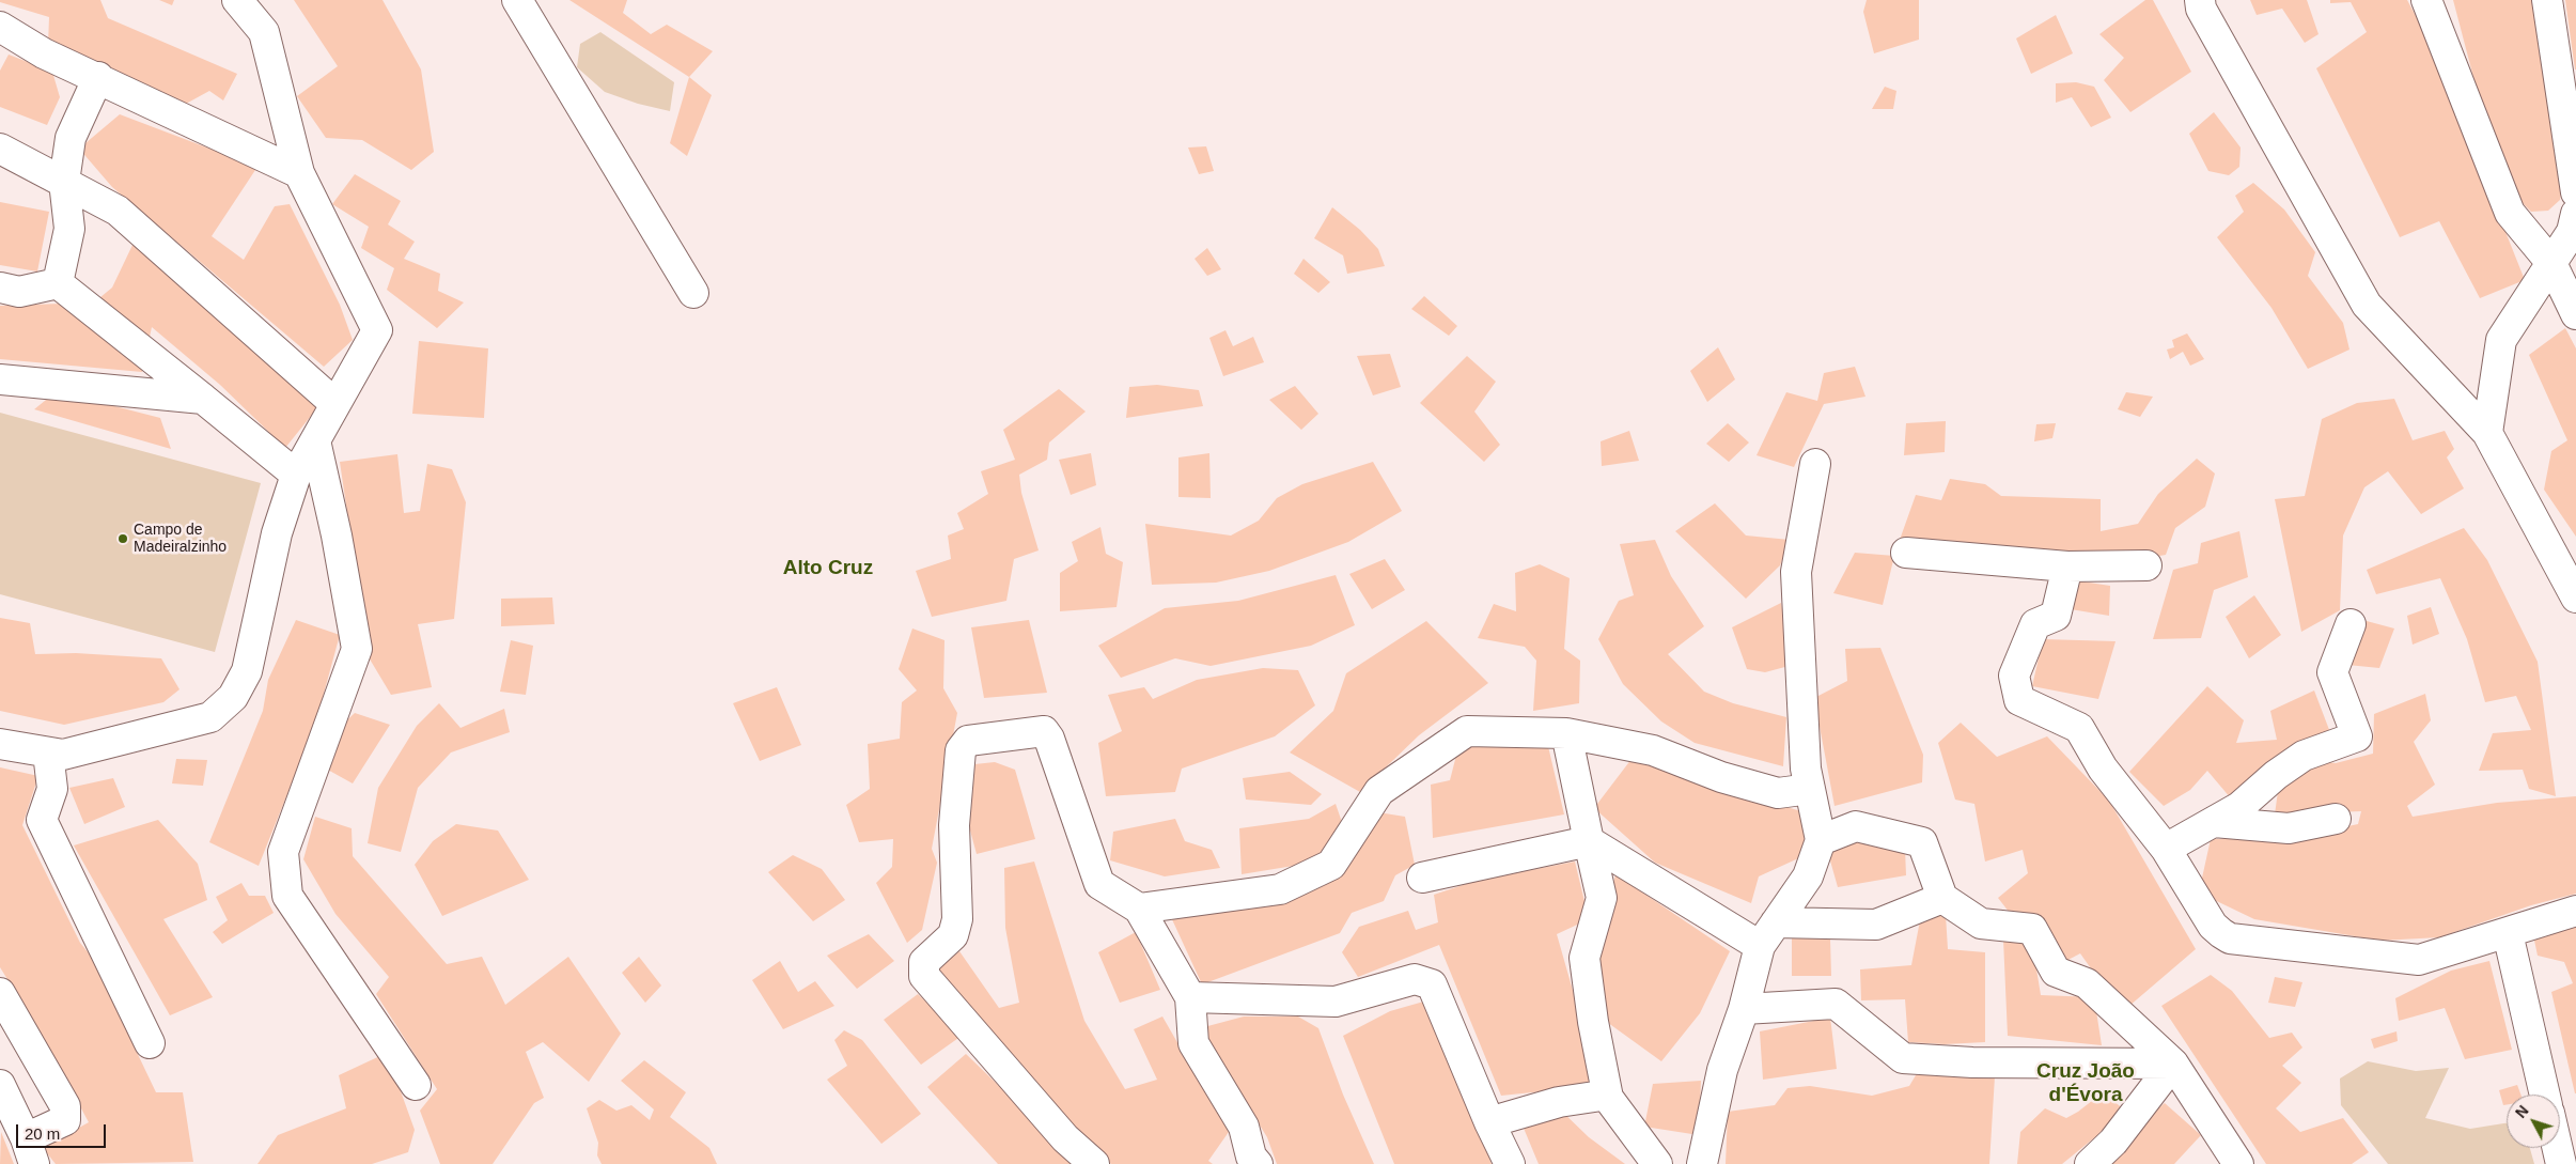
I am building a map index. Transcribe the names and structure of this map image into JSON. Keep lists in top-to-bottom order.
{
  "districts": ["Alto Cruz", "Cruz João d'Évora"],
  "places": ["Campo de Madeiralzinho"],
  "scale_bar": "20 m",
  "north": "top left"
}
